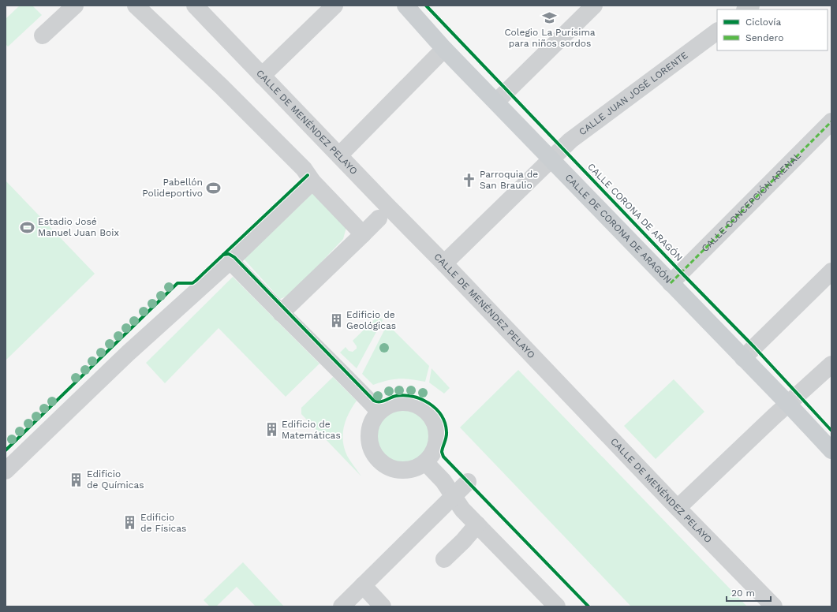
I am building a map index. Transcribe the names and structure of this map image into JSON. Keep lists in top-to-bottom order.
{
  "streets": {
    "main road": ["CALLE DE CORONA DE ARAGÓN"],
    "street": ["CALLE JUAN JOSÉ LORENTE", "CALLE DE MENÉNDEZ PELAYO", "CALLE CONCEPCIÓN ARENAL"],
    "cycle path": ["CALLE CORONA DE ARAGÓN"]
  },
  "crossings": [
    ["CALLE JUAN JOSÉ LORENTE", "CALLE DE MENÉNDEZ PELAYO"],
    ["CALLE JUAN JOSÉ LORENTE", "CALLE DE CORONA DE ARAGÓN"],
    ["CALLE CONCEPCIÓN ARENAL", "CALLE DE CORONA DE ARAGÓN"]
  ],
  "places": {
    "school or university": ["Colegio La Purísima para niños sordos"],
    "church": ["Parroquia de San Braulio"],
    "sports": ["Pabellón Polideportivo", "Estadio José Manuel Juan Boix"],
    "building": [
      "Edificio de Geológicas",
      "Edificio de Matemáticas",
      "Edificio de Químicas",
      "Edificio de Físicas"
    ]
  },
  "legend": ["Ciclovía", "Sendero"],
  "scale_bar": "20 m"
}
